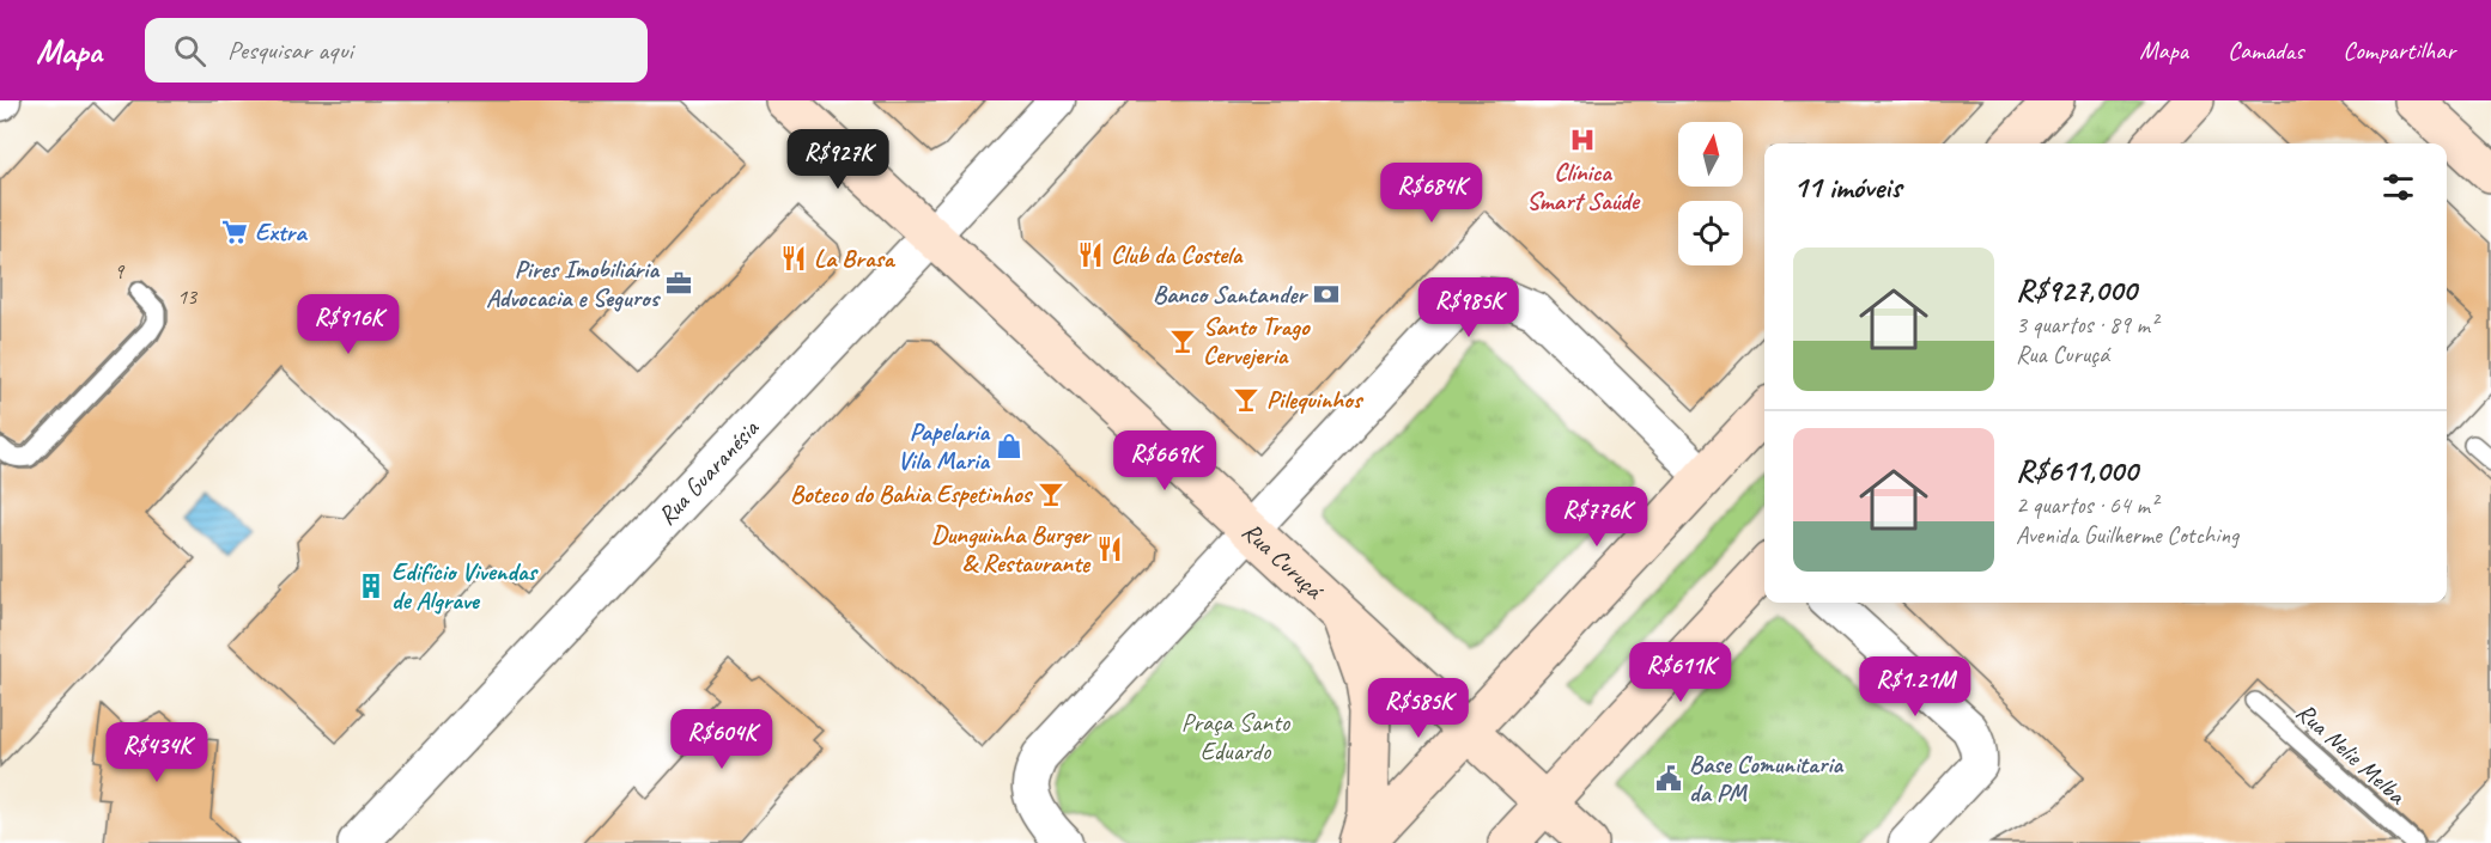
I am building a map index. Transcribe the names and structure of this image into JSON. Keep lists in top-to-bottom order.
{
  "streets": {
    "main road": ["Rua Curuçá"],
    "street": ["Rua Guaranésia"],
    "lane": ["Rua Nelie Melba"]
  },
  "crossings": [
    ["Rua Guaranésia", "Rua Curuçá"]
  ],
  "parks": ["Praça Santo Eduardo"],
  "places": {
    "hospital": ["Clínica Smart Saúde"],
    "supermarket": ["Extra"],
    "restaurant": ["Club da Costela", "La Brasa", "Dunguinha Burger & Restaurante"],
    "office": ["Pires Imobiliária Advocacia e Seguros"],
    "bank": ["Banco Santander"],
    "bar": ["Santo Trago Cervejeria", "Pilequinhos", "Boteco do Bahia Espetinhos"],
    "shop": ["Papelaria Vila Maria"],
    "building": ["Edifício Vivendas de Algrave"],
    "public building": ["Base Comunitaria da PM"]
  },
  "house_numbers": ["9", "13"],
  "north": "top",
  "page": {
    "header": "Mapa",
    "search": "Pesquisar aqui",
    "nav": ["Mapa", "Camadas", "Compartilhar"],
    "price": [
      "R$927K",
      "R$684K",
      "R$985K",
      "R$916K",
      "R$669K",
      "R$776K",
      "R$611K",
      "R$1.21M",
      "R$585K",
      "R$604K",
      "R$434K"
    ],
    "heading": "11 imóveis",
    "list": [
      {
        "name": "R$927,000",
        "note": "3 quartos · 89 m² · Rua Curuçá"
      },
      {
        "name": "R$611,000",
        "note": "2 quartos · 64 m² · Avenida Guilherme Cotching"
      }
    ]
  }
}
